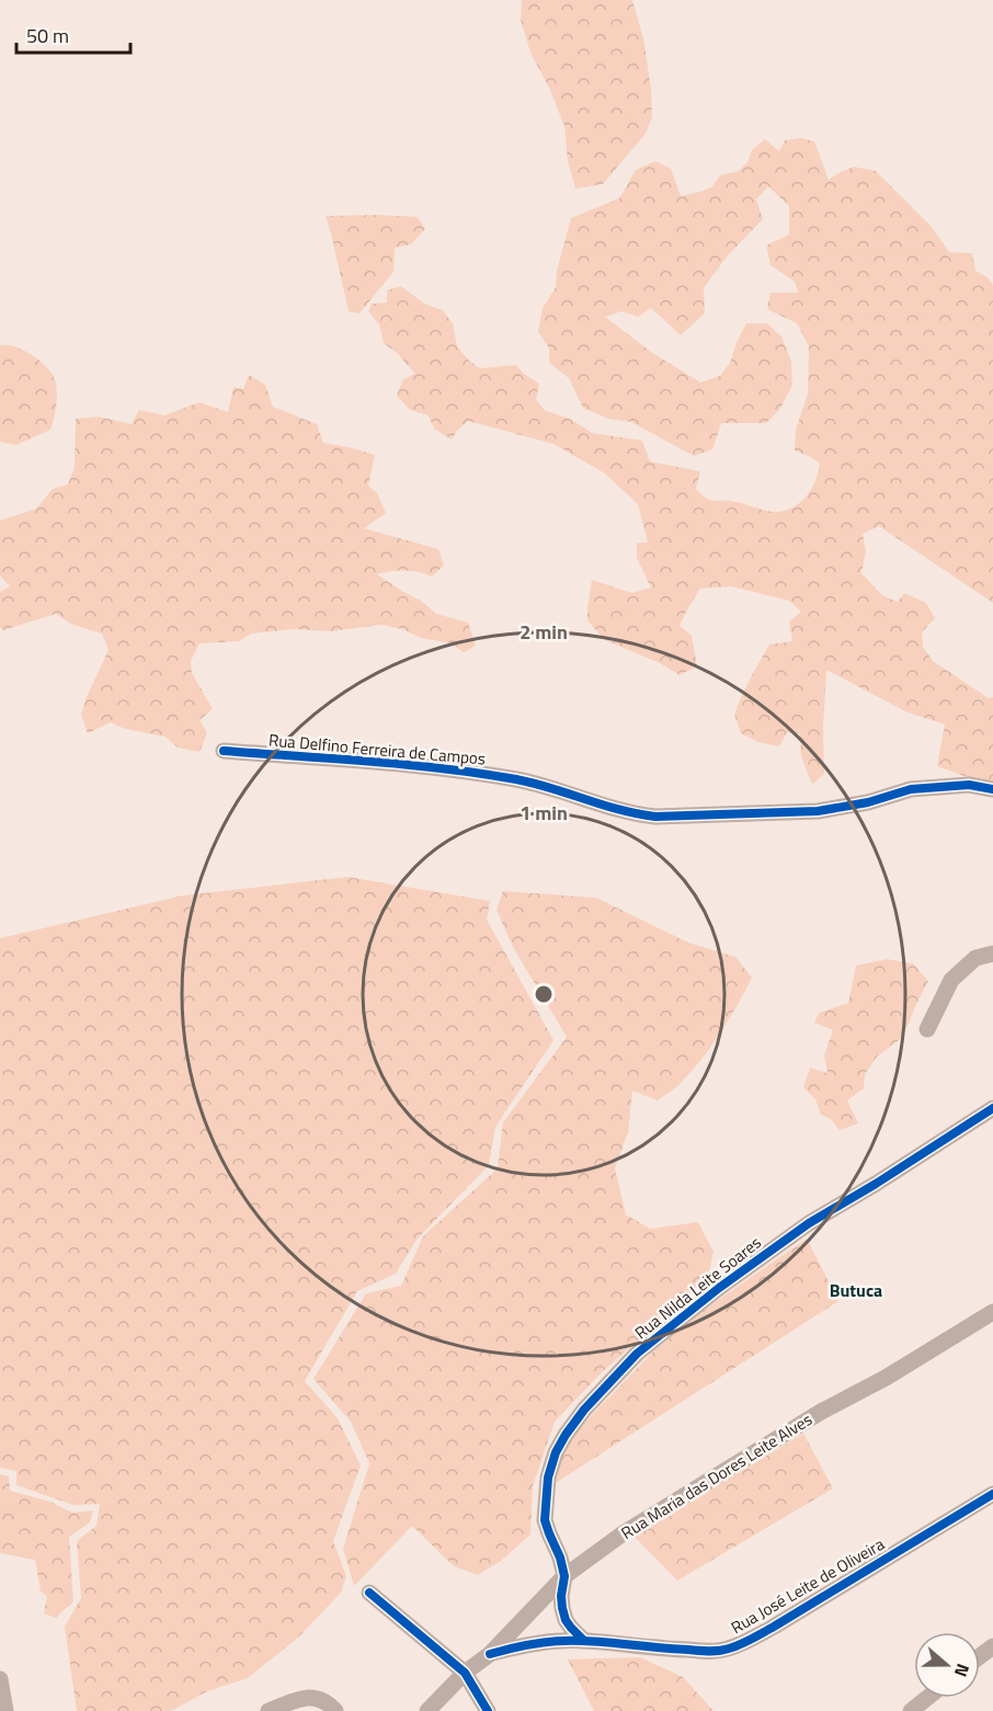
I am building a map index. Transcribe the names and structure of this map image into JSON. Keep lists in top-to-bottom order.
{
  "streets": {
    "street": [
      "Rua Delfino Ferreira de Campos",
      "Rua Nilda Leite Soares",
      "Rua Maria das Dores Leite Alves",
      "Rua José Leite de Oliveira"
    ]
  },
  "crossings": [
    ["Rua Nilda Leite Soares", "Rua Maria das Dores Leite Alves"],
    ["Rua Maria das Dores Leite Alves", "Rua José Leite de Oliveira"]
  ],
  "districts": ["Butuca"],
  "scale_bar": "50 m",
  "north": "right",
  "rings": ["2 min", "1 min"]
}
